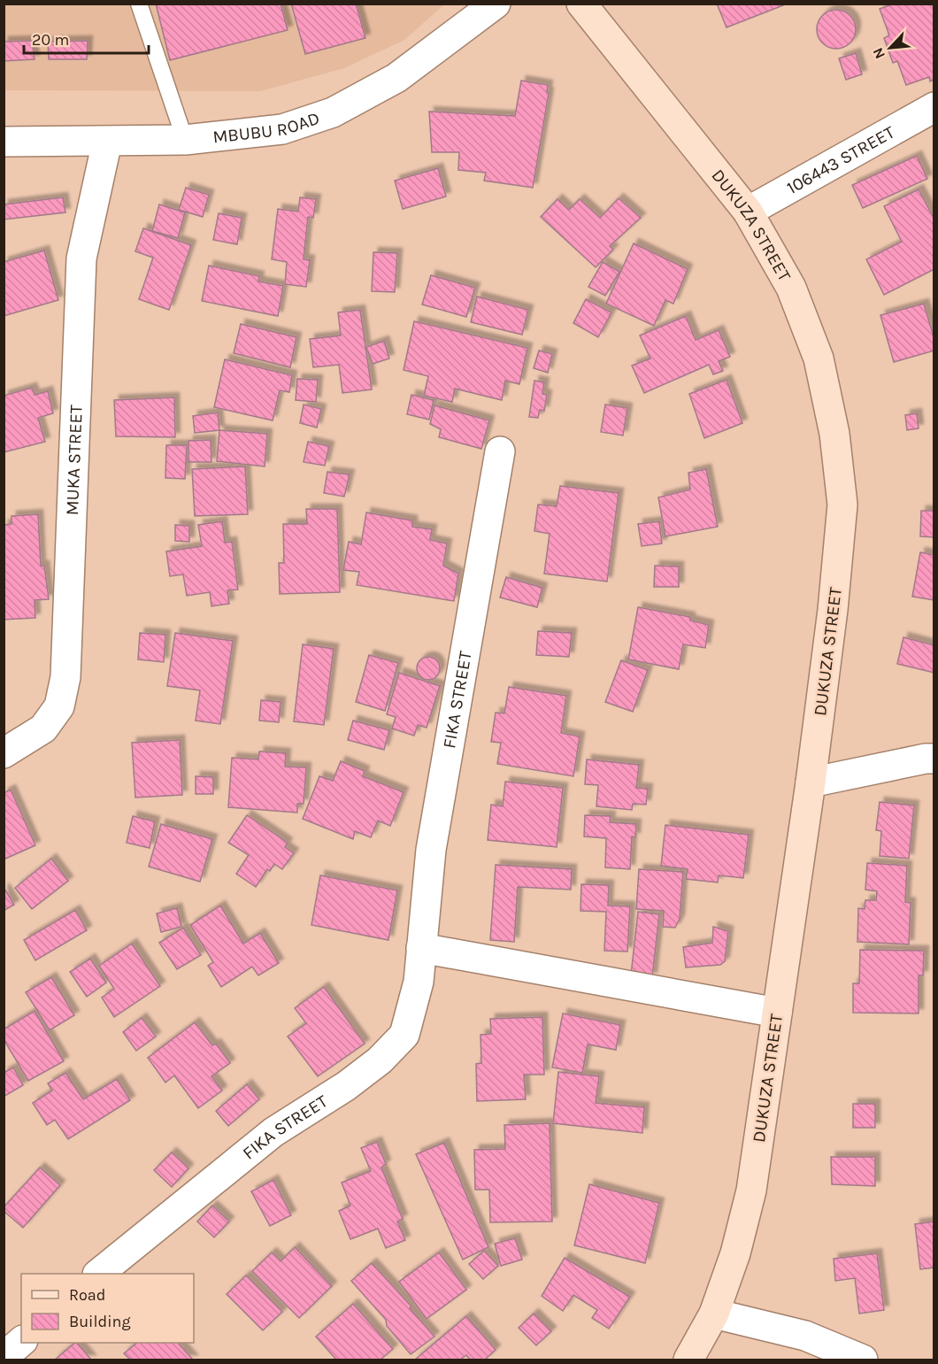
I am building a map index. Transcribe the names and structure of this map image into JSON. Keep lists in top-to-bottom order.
{
  "streets": {
    "main road": ["DUKUZA STREET"],
    "street": [
      "MBUBU ROAD",
      "106443 STREET",
      "MUKA STREET",
      "FIKA STREET"
    ]
  },
  "crossings": [
    ["MBUBU ROAD", "MUKA STREET"],
    ["106443 STREET", "DUKUZA STREET"]
  ],
  "legend": ["Road", "Building"],
  "scale_bar": "20 m",
  "north": "bottom left"
}
